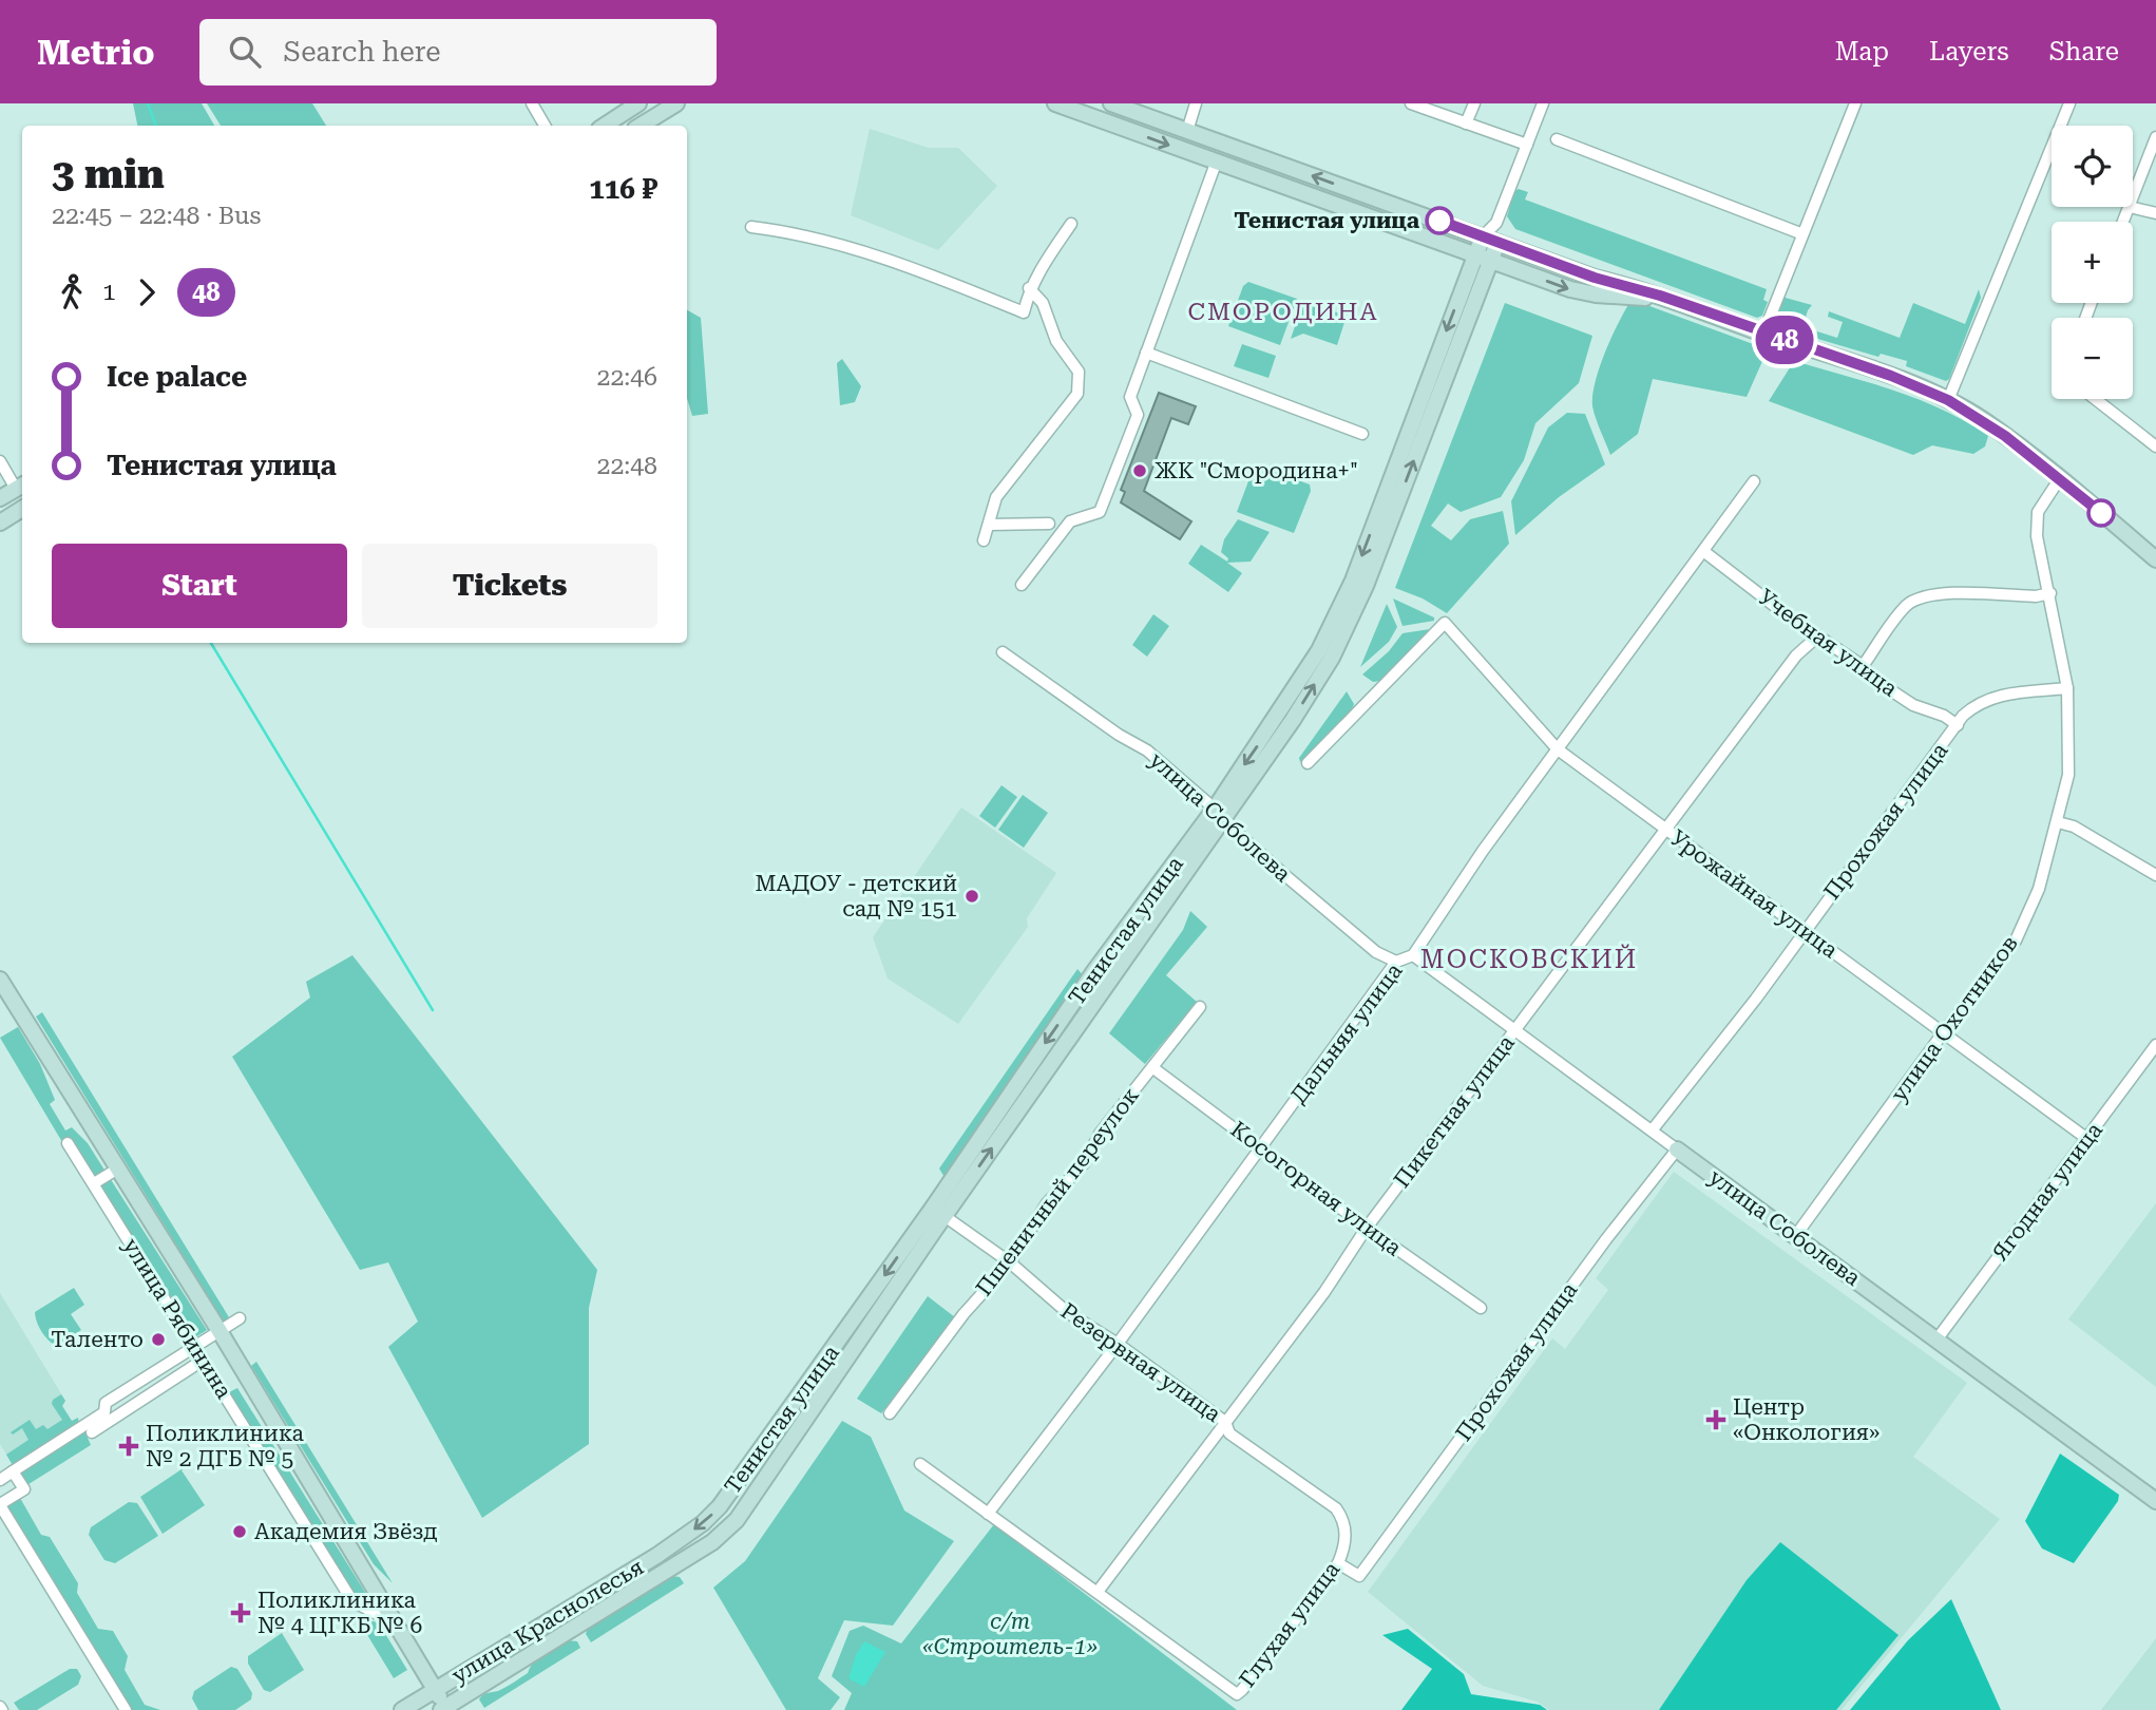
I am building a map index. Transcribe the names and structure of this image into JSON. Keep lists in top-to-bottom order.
{
  "streets": {
    "main road": [
      "улица Соболева",
      "Тенистая улица",
      "улица Рябинина",
      "улица Краснолесья"
    ],
    "street": [
      "Учебная улица",
      "Прохожая улица",
      "Урожайная улица",
      "улица Охотников",
      "Дальняя улица",
      "Пикетная улица",
      "Косогорная улица",
      "Пшеничный переулок",
      "Ягодная улица",
      "Резервная улица",
      "Глухая улица"
    ]
  },
  "crossings": [
    ["Учебная улица", "Прохожая улица"],
    ["Учебная улица", "Дальняя улица"],
    ["Учебная улица", "Пикетная улица"],
    ["улица Соболева", "Прохожая улица"],
    ["улица Соболева", "Тенистая улица"],
    ["улица Соболева", "улица Охотников"],
    ["улица Соболева", "Дальняя улица"],
    ["улица Соболева", "Пикетная улица"],
    ["улица Соболева", "Ягодная улица"],
    ["Прохожая улица", "Урожайная улица"],
    ["Прохожая улица", "улица Охотников"],
    ["Прохожая улица", "Глухая улица"],
    ["Урожайная улица", "улица Охотников"],
    ["Урожайная улица", "Дальняя улица"],
    ["Урожайная улица", "Пикетная улица"],
    ["Урожайная улица", "Ягодная улица"],
    ["Тенистая улица", "Резервная улица"],
    ["Тенистая улица", "улица Краснолесья"],
    ["Дальняя улица", "Косогорная улица"],
    ["Дальняя улица", "Резервная улица"],
    ["Дальняя улица", "Глухая улица"],
    ["Пикетная улица", "Косогорная улица"],
    ["Пикетная улица", "Резервная улица"],
    ["Пикетная улица", "Глухая улица"],
    ["Косогорная улица", "Пшеничный переулок"],
    ["Пшеничный переулок", "Резервная улица"],
    ["улица Рябинина", "улица Краснолесья"],
    ["Резервная улица", "Глухая улица"]
  ],
  "districts": ["СМОРОДИНА", "МОСКОВСКИЙ"],
  "parks": ["с/т «Строитель-1»"],
  "places": {
    "other": [
      "Тенистая улица",
      "ЖК \"Смородина+\"",
      "МАДОУ - детский сад № 151",
      "Таленто",
      "Академия Звёзд"
    ],
    "health": ["Центр «Онкология»", "Поликлиника № 2 ДГБ № 5", "Поликлиника № 4 ЦГКБ № 6"]
  },
  "lines": ["bus line 48"],
  "page": {
    "header": "Metrio",
    "search": "Search here",
    "nav": ["Map", "Layers", "Share"],
    "on_map": "48",
    "map_buttons": ["+", "−"],
    "heading": ["3 min", "22:45 – 22:48 · Bus", "116 ₽"],
    "legs": ["1", "48"],
    "list": [
      {
        "name": "Ice palace",
        "value": "22:46"
      },
      {
        "name": "Тенистая улица",
        "value": "22:48"
      }
    ],
    "buttons": ["Start", "Tickets"]
  }
}
